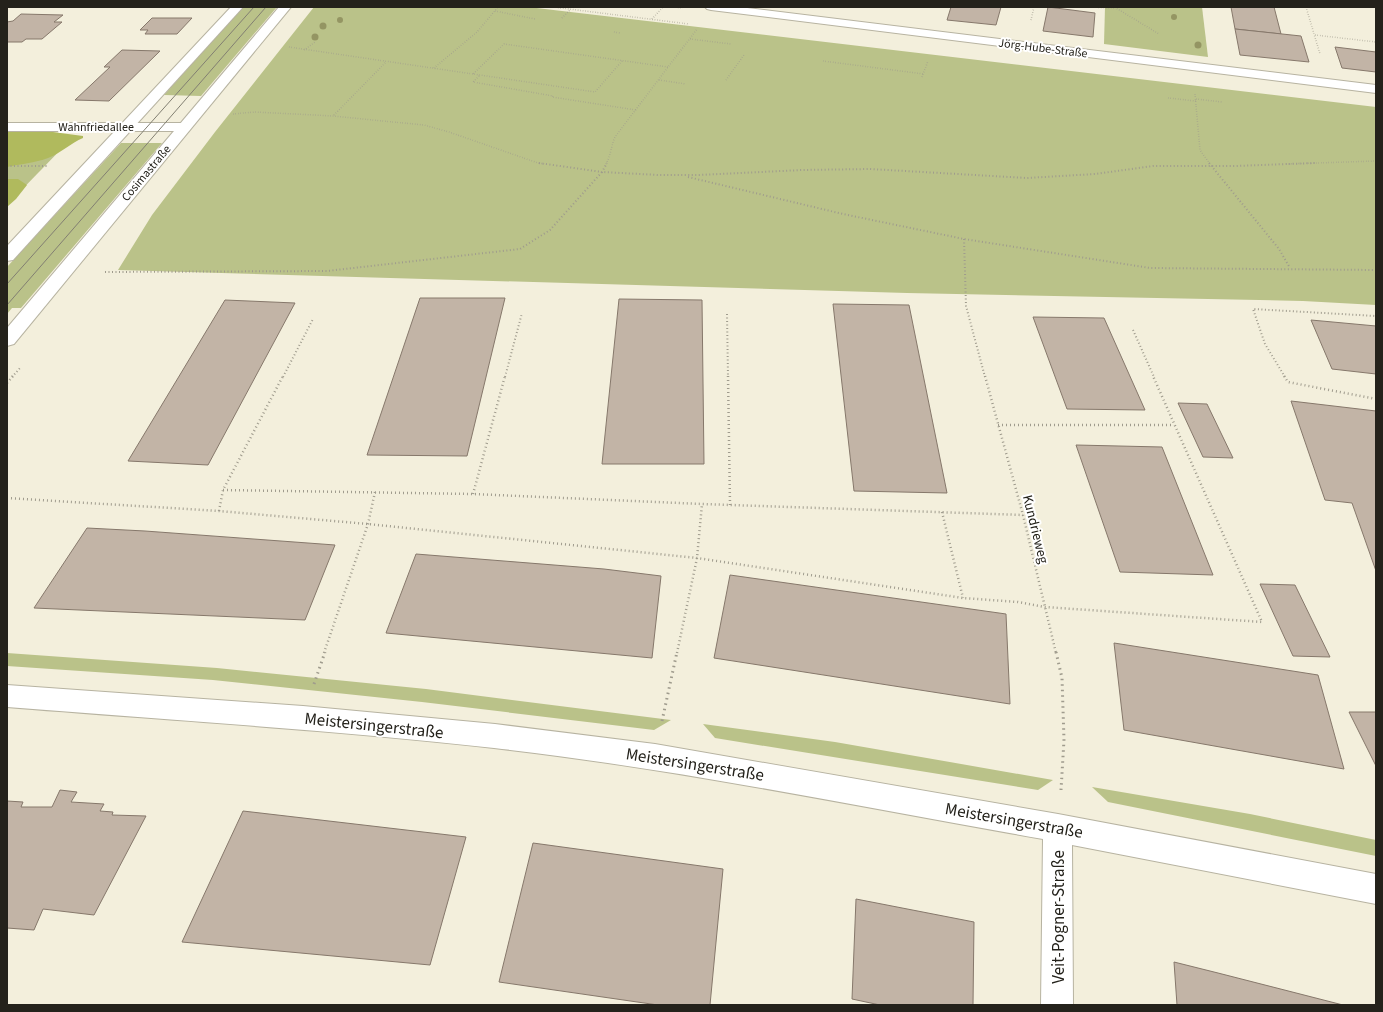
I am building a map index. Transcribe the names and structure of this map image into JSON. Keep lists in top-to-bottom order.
{
  "streets": {
    "street": [
      "Jörg-Hube-Straße",
      "Wahnfriedallee",
      "Cosimastraße",
      "Meistersingerstraße",
      "Veit-Pogner-Straße"
    ],
    "path": ["Kundrieweg"]
  },
  "crossings": [
    ["Wahnfriedallee", "Cosimastraße"],
    ["Kundrieweg", "Meistersingerstraße"],
    ["Kundrieweg", "Veit-Pogner-Straße"],
    ["Meistersingerstraße", "Veit-Pogner-Straße"]
  ]
}
